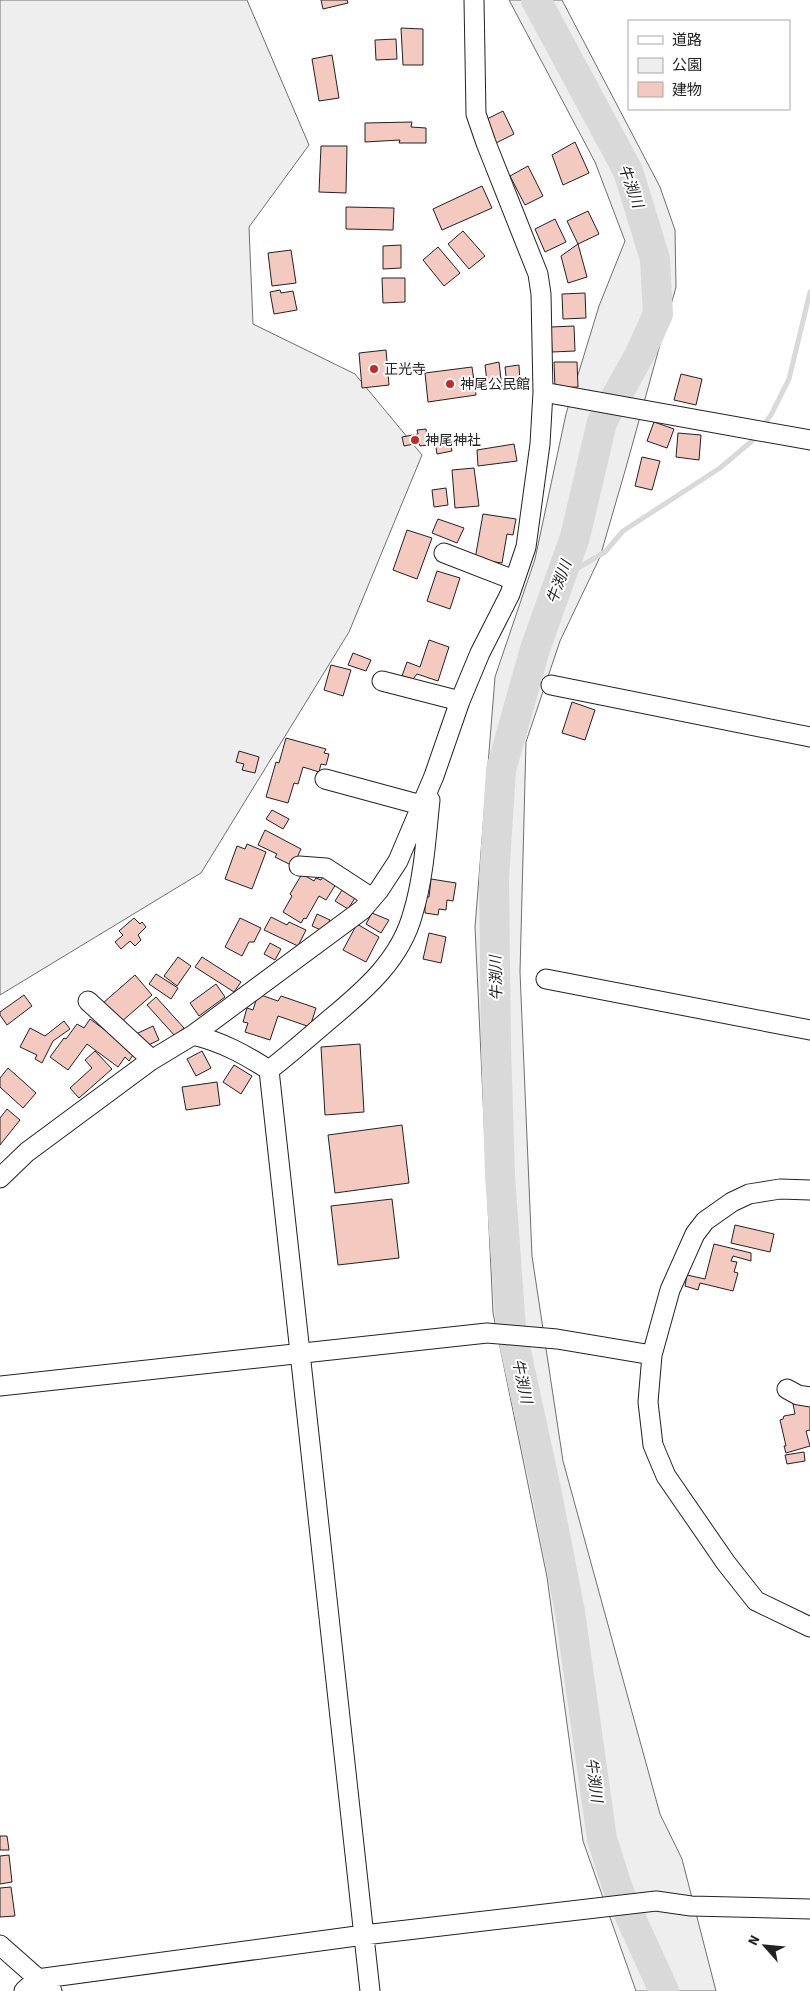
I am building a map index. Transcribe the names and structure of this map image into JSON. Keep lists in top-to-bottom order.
{
  "water": ["牛渕川"],
  "places": ["正光寺", "神尾公民館", "神尾神社"],
  "legend": ["道路", "公園", "建物"],
  "north": "top left"
}
